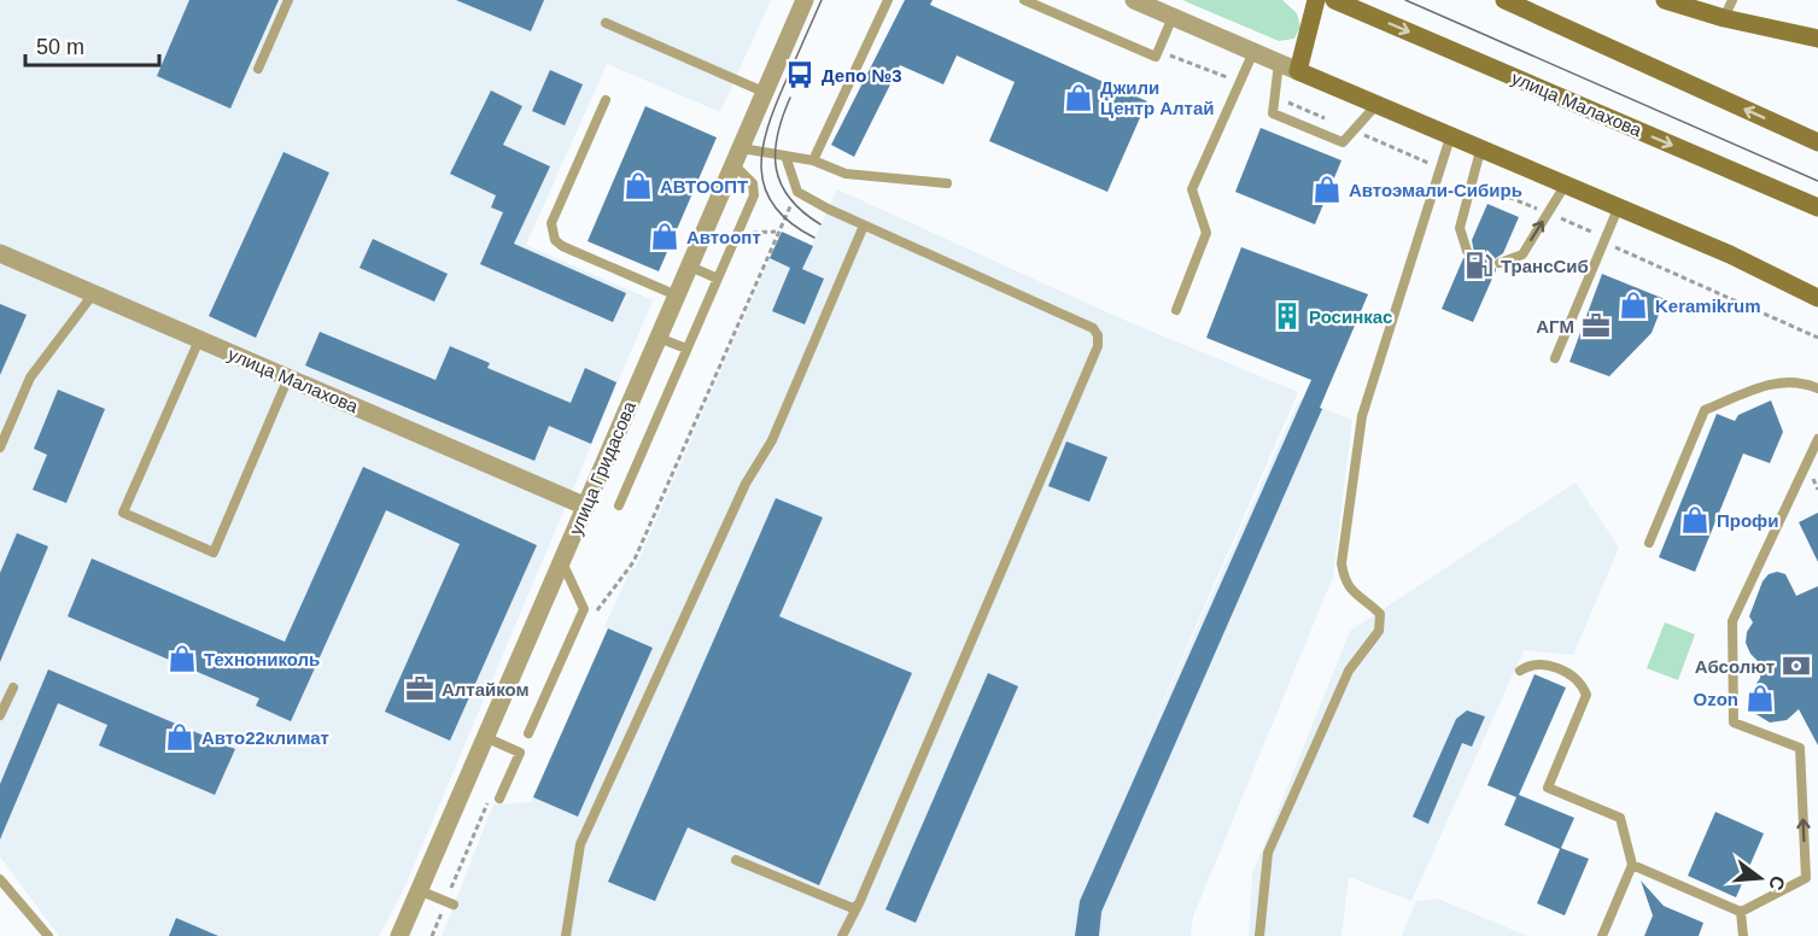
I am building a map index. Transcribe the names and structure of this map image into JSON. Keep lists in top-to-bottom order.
{
  "streets": {
    "main road": ["улица Малахова"],
    "street": ["улица Гридасова"]
  },
  "crossings": [
    ["улица Малахова", "улица Гридасова"]
  ],
  "places": {
    "bus stop": ["Депо №3"],
    "shop": [
      "Джили Центр Алтай",
      "АВТООПТ",
      "Автоэмали-Сибирь",
      "Автоопт",
      "Keramikrum",
      "Профи",
      "Технониколь",
      "Ozon",
      "Авто22климат"
    ],
    "fuel station": ["ТрансСиб"],
    "building": ["Росинкас"],
    "office": ["АГМ", "Алтайком"],
    "bank": ["Абсолют"]
  },
  "scale_bar": "50 m",
  "north": "right"
}
